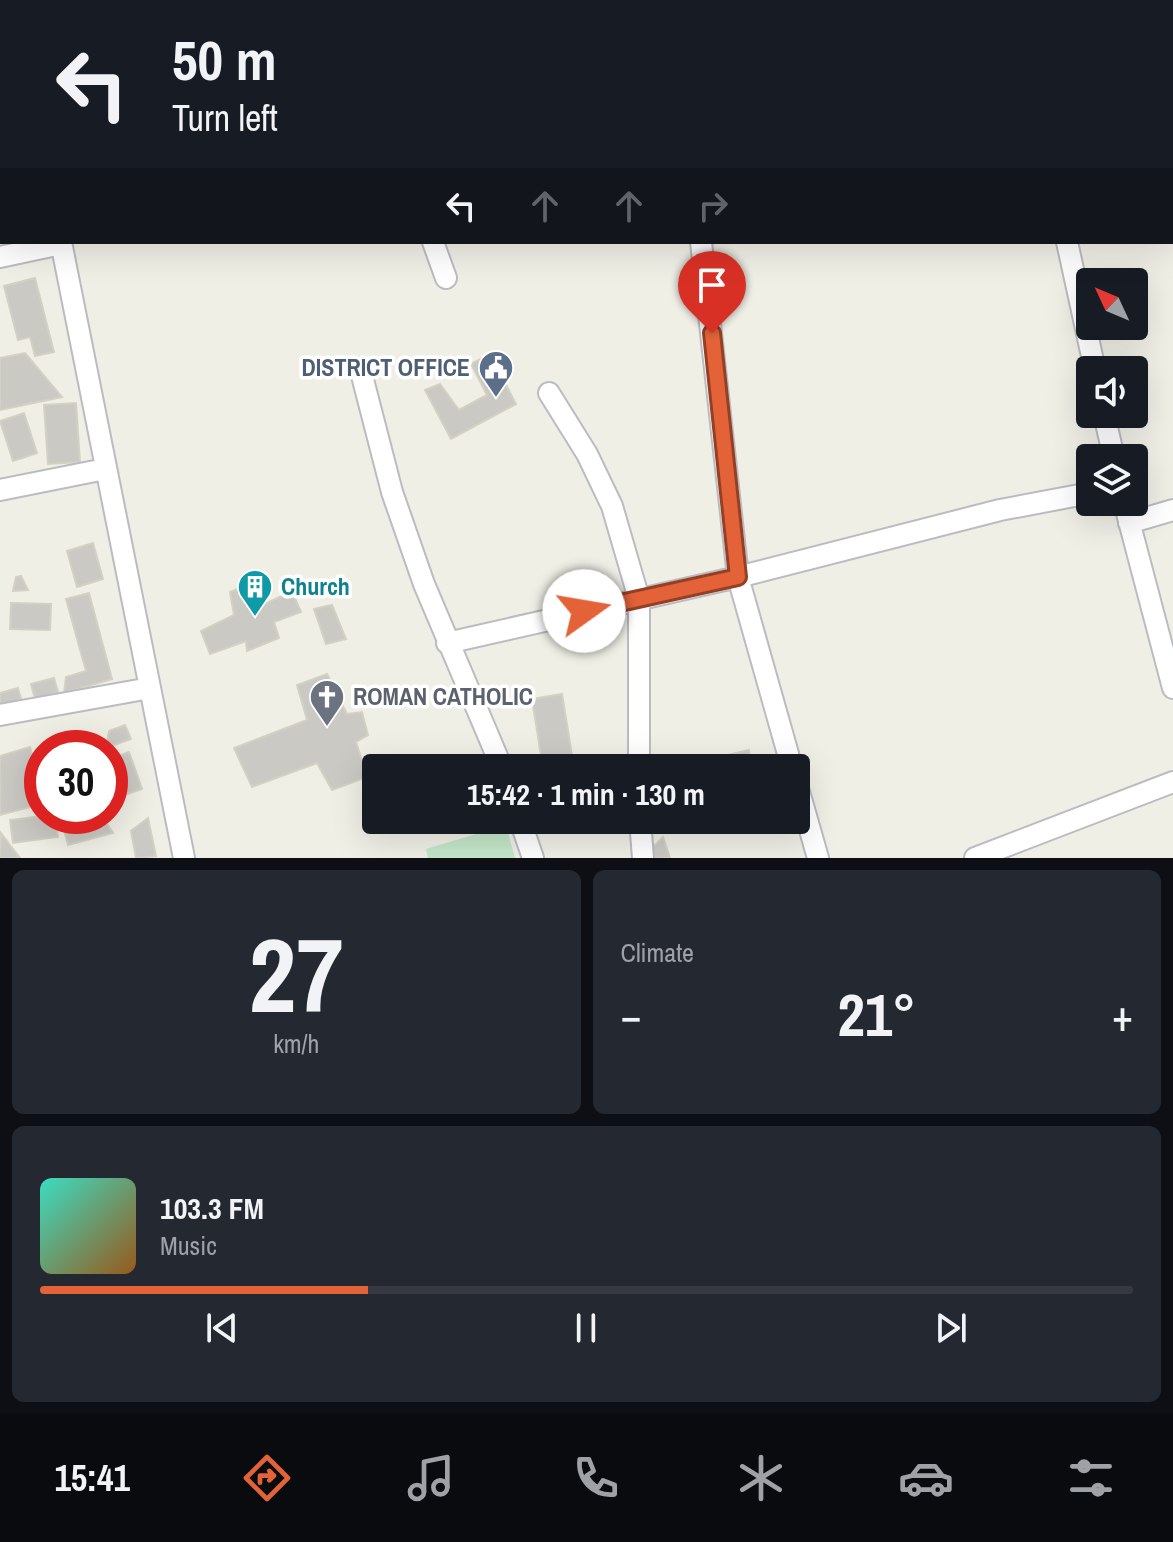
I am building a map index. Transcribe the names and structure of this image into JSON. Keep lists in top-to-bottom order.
{
  "places": {
    "public building": ["DISTRICT OFFICE"],
    "building": ["Church"],
    "church": ["ROMAN CATHOLIC"]
  },
  "north": "top left",
  "page": {
    "turn": ["50 m", "Turn left"],
    "limit": "30",
    "trip": "15:42 · 1 min · 130 m",
    "tile": [
      ["27", "km/h"],
      "Climate"
    ],
    "heat": ["−", "21°", "+"],
    "song": ["103.3 FM", "Music"],
    "tabs": "15:41"
  }
}
